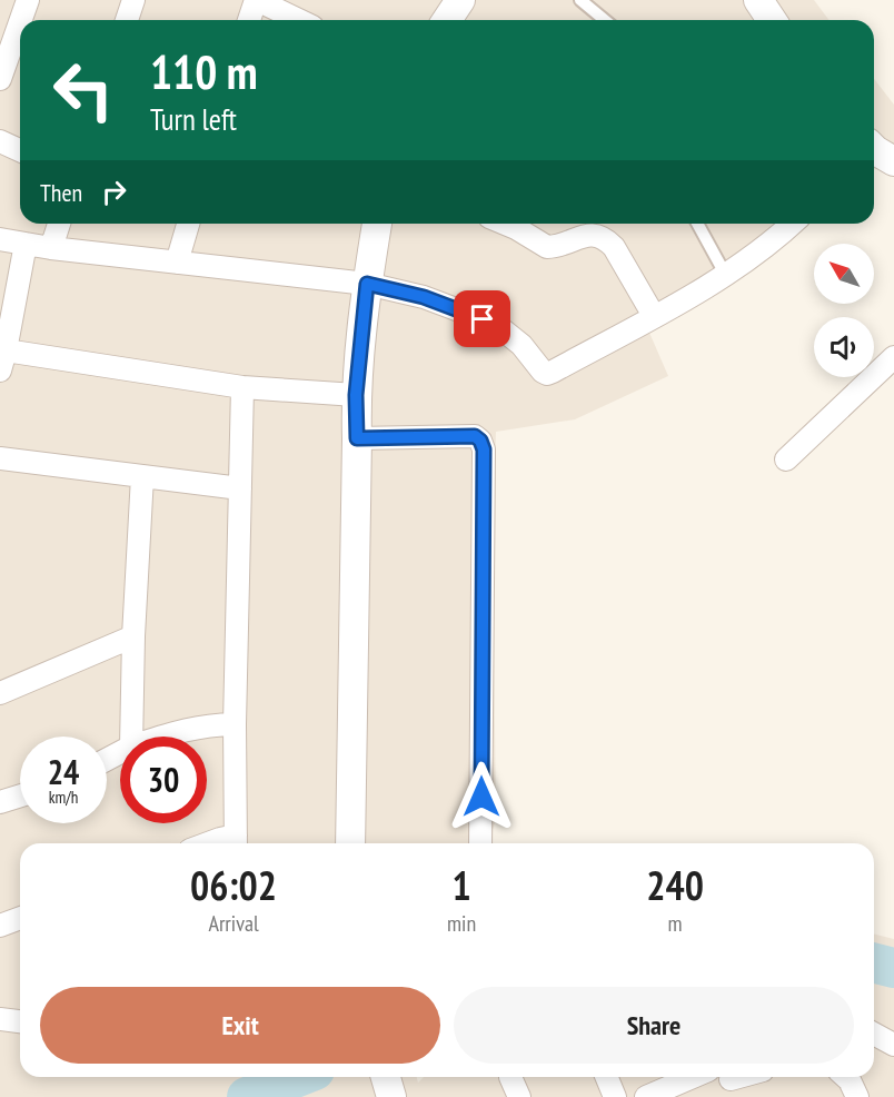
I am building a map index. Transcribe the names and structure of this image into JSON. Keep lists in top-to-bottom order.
{
  "north": "top left",
  "page": {
    "turn": ["110 m", "Turn left"],
    "then": "Then",
    "speed": "24 km/h",
    "limit": "30",
    "eta": [
      "06:02",
      "Arrival",
      "1",
      "min",
      "240",
      "m"
    ],
    "buttons": ["Exit", "Share"]
  }
}
